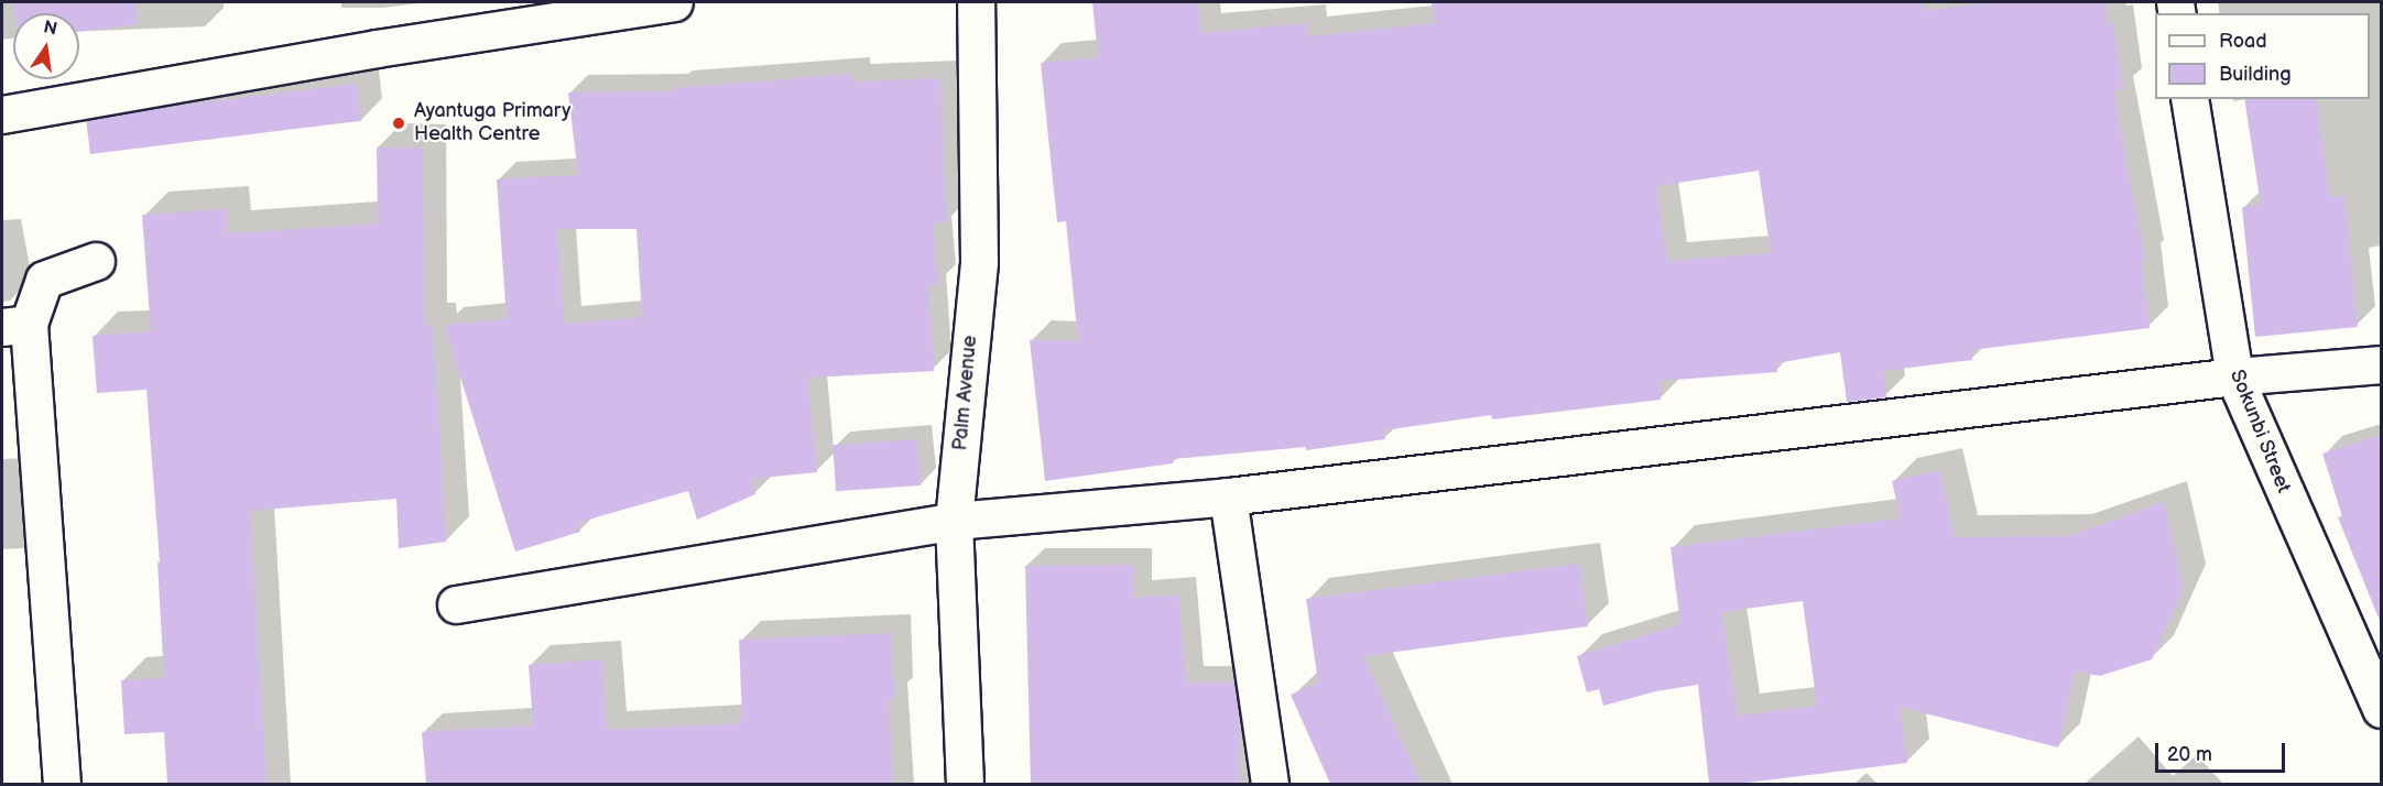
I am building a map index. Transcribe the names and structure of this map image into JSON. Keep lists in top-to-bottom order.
{
  "streets": {
    "street": ["Palm Avenue", "Sokunbi Street"]
  },
  "places": ["Ayantuga Primary Health Centre"],
  "legend": ["Road", "Building"],
  "scale_bar": "20 m",
  "north": "top"
}
